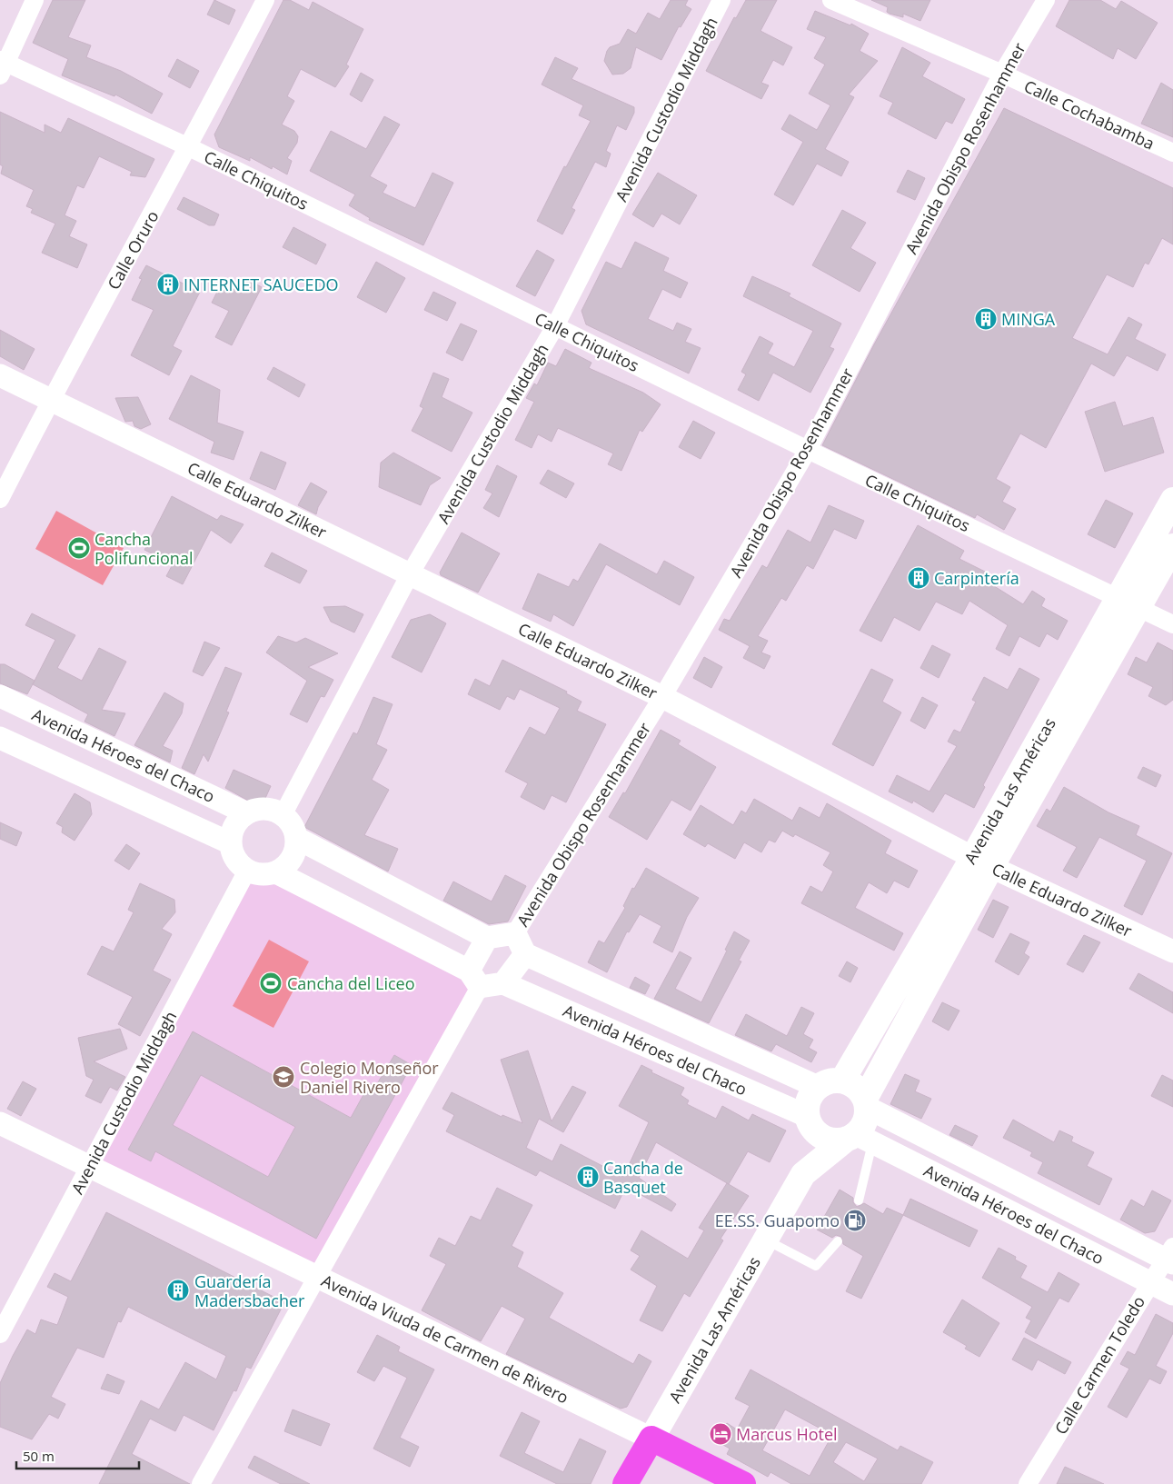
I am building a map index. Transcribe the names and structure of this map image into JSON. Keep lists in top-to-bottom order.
{
  "streets": {
    "highway": ["Avenida Las Américas", "Avenida Viuda de Carmen de Rivero"],
    "street": [
      "Avenida Custodio Middagh",
      "Calle Cochabamba",
      "Avenida Obispo Rosenhammer",
      "Calle Chiquitos",
      "Calle Oruro",
      "Calle Eduardo Zilker",
      "Avenida Héroes del Chaco",
      "Calle Carmen Toledo"
    ]
  },
  "crossings": [
    ["Avenida Custodio Middagh", "Calle Chiquitos"],
    ["Avenida Custodio Middagh", "Calle Eduardo Zilker"],
    ["Avenida Custodio Middagh", "Avenida Héroes del Chaco"],
    ["Avenida Custodio Middagh", "Avenida Viuda de Carmen de Rivero"],
    ["Calle Cochabamba", "Avenida Obispo Rosenhammer"],
    ["Avenida Obispo Rosenhammer", "Calle Chiquitos"],
    ["Avenida Obispo Rosenhammer", "Calle Eduardo Zilker"],
    ["Calle Chiquitos", "Calle Oruro"],
    ["Calle Chiquitos", "Avenida Las Américas"],
    ["Calle Oruro", "Calle Eduardo Zilker"],
    ["Calle Eduardo Zilker", "Avenida Las Américas"],
    ["Avenida Héroes del Chaco", "Avenida Las Américas"],
    ["Avenida Héroes del Chaco", "Calle Carmen Toledo"],
    ["Avenida Las Américas", "Avenida Viuda de Carmen de Rivero"]
  ],
  "places": {
    "building": [
      "INTERNET SAUCEDO",
      "MINGA",
      "Carpintería",
      "Cancha de Basquet",
      "Guardería Madersbacher"
    ],
    "sports": ["Cancha Polifuncional", "Cancha del Liceo"],
    "school or university": ["Colegio Monseñor Daniel Rivero"],
    "fuel station": ["EE.SS. Guapomo"],
    "hotel": ["Marcus Hotel"]
  },
  "scale_bar": "50 m"
}
